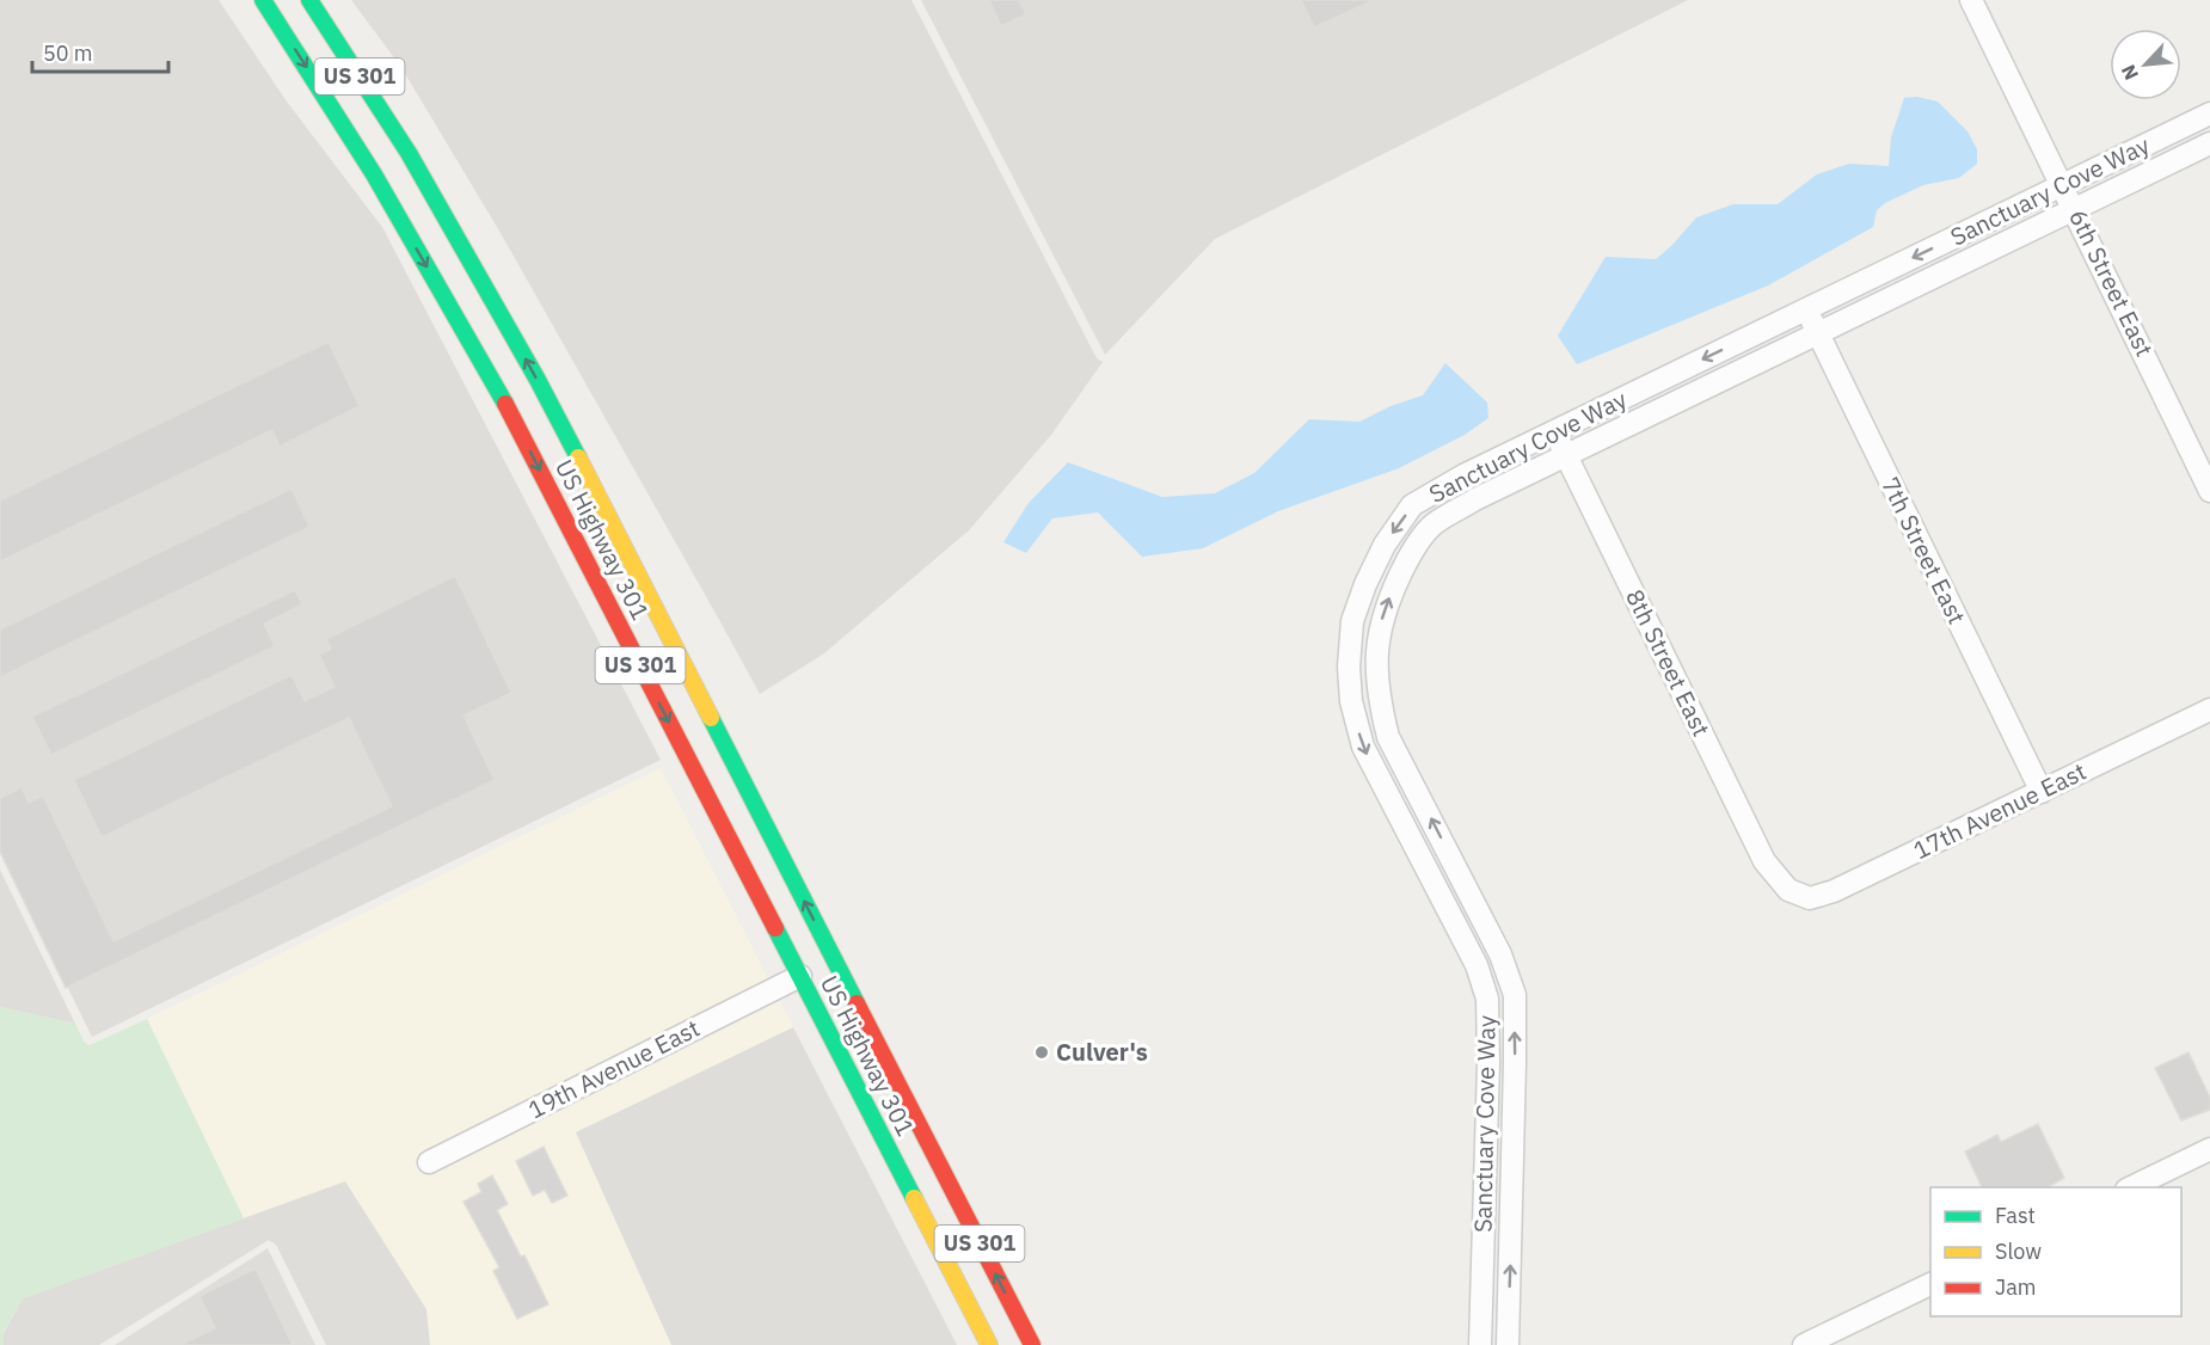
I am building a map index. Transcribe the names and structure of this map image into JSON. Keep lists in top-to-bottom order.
{
  "streets": {
    "main road": ["US 301", "US Highway 301"],
    "street": [
      "Sanctuary Cove Way",
      "6th Street East",
      "7th Street East",
      "8th Street East",
      "17th Avenue East",
      "19th Avenue East"
    ]
  },
  "crossings": [
    ["Sanctuary Cove Way", "6th Street East"],
    ["Sanctuary Cove Way", "7th Street East"],
    ["Sanctuary Cove Way", "8th Street East"],
    ["US Highway 301", "19th Avenue East"],
    ["7th Street East", "17th Avenue East"],
    ["8th Street East", "17th Avenue East"]
  ],
  "places": ["Culver's"],
  "legend": ["Fast", "Slow", "Jam"],
  "scale_bar": "50 m",
  "north": "bottom left"
}
